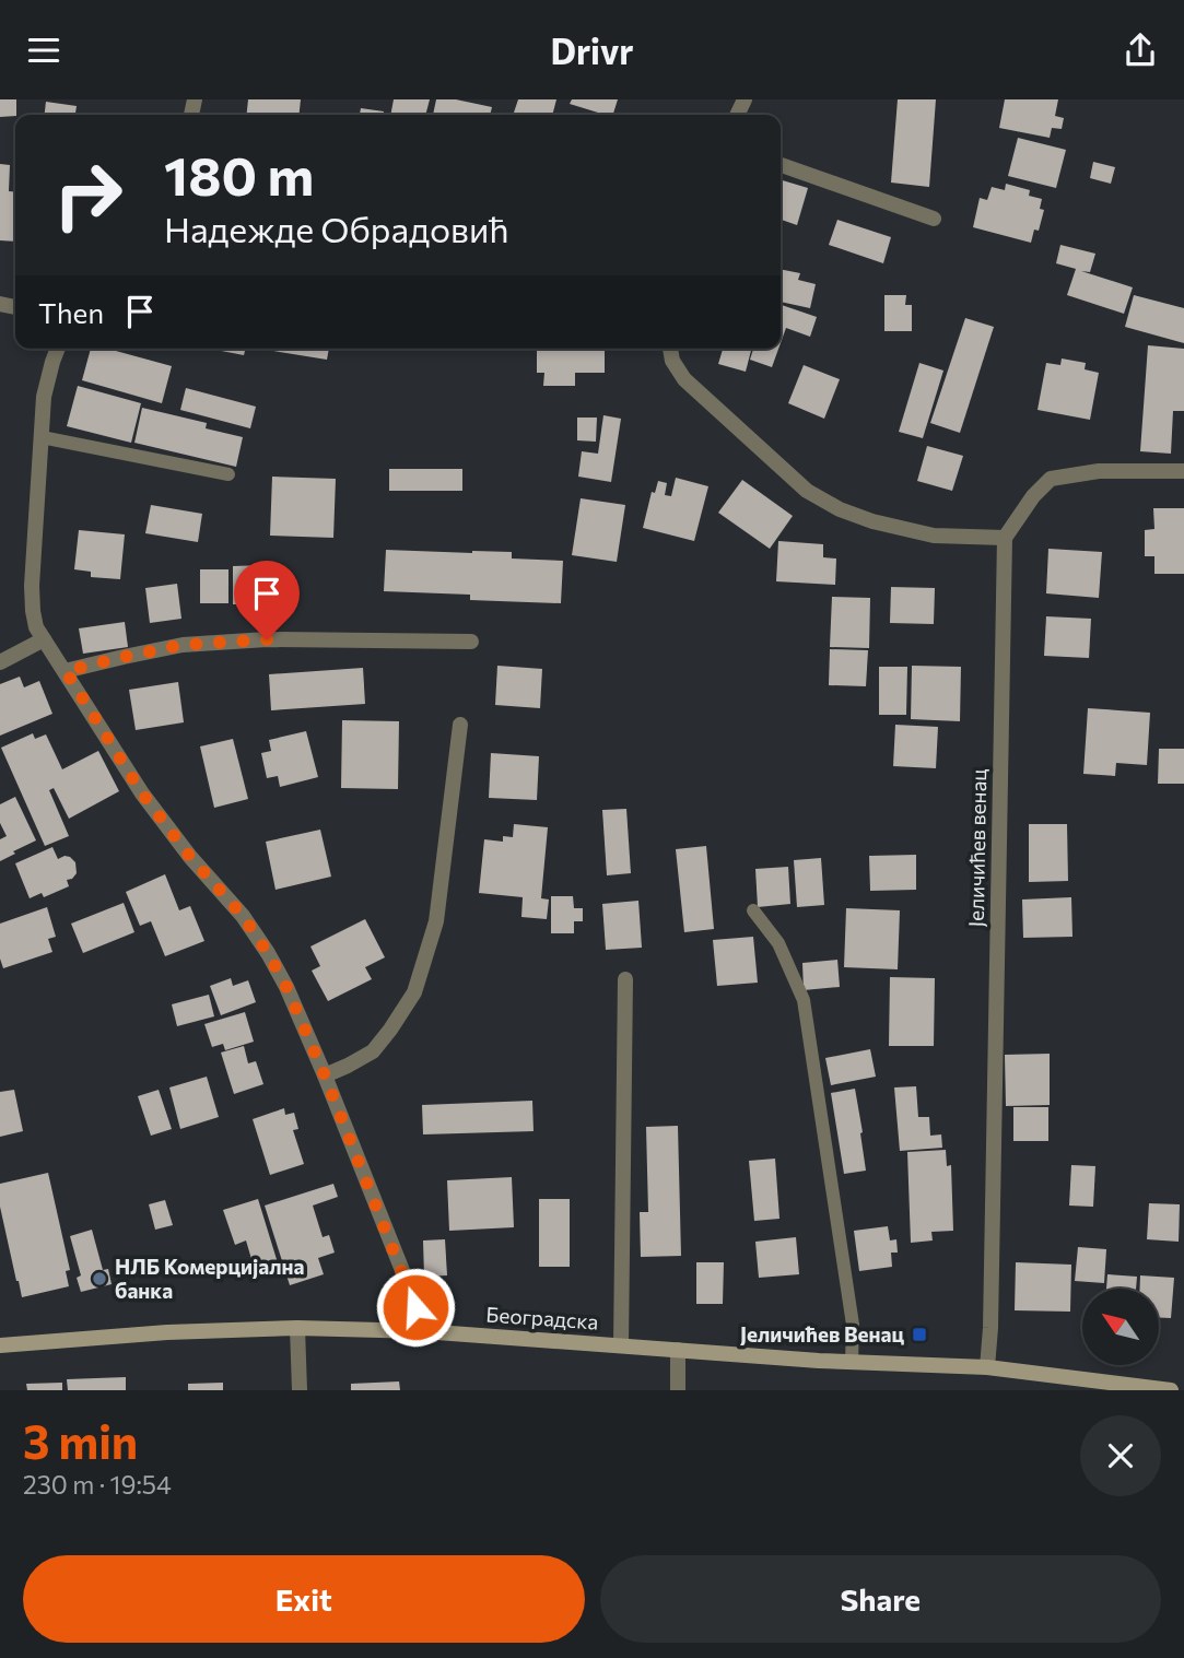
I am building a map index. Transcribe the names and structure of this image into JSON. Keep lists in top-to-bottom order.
{
  "streets": {
    "main road": ["Београдска"],
    "street": ["Јеличићев венац"]
  },
  "crossings": [
    ["Јеличићев венац", "Београдска"]
  ],
  "places": {
    "other": ["НЛБ Комерцијална банка"],
    "transit": ["Јеличићев Венац"]
  },
  "north": "top left",
  "page": {
    "header": "Drivr",
    "turn": ["180 m", "Надежде Обрадовић"],
    "then": "Then",
    "heading": ["3 min", "230 m · 19:54"],
    "buttons": ["Exit", "Share"]
  }
}
